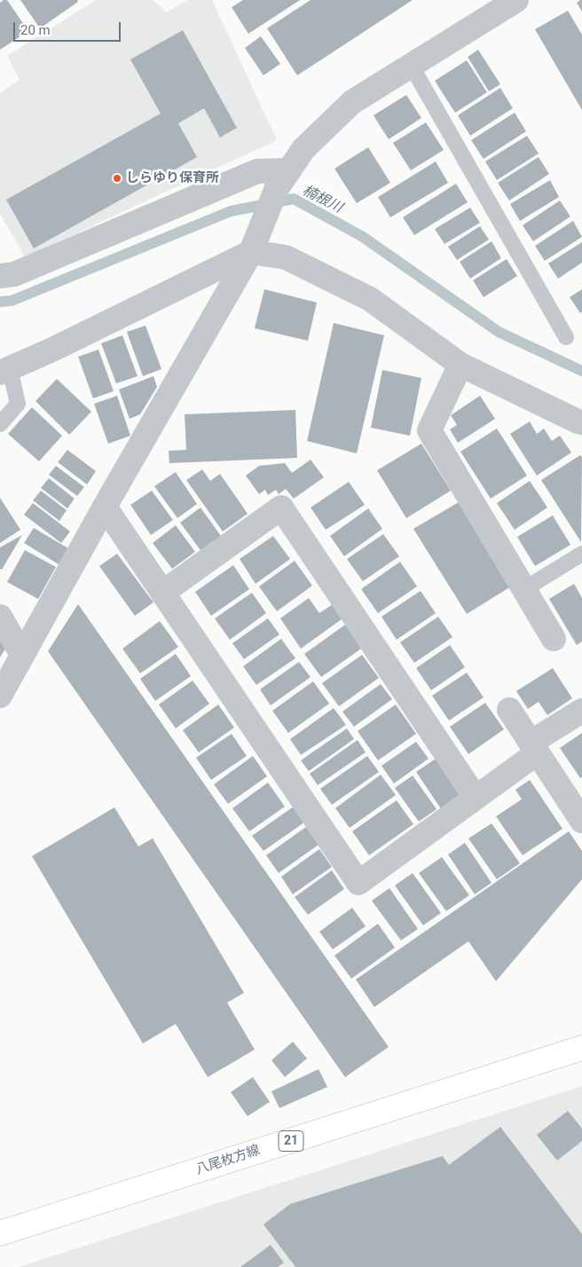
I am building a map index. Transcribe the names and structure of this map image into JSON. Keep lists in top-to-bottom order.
{
  "streets": {
    "main road": ["21", "八尾枚方線"]
  },
  "water": ["楠根川"],
  "places": ["しらゆり保育所"],
  "scale_bar": "20 m"
}
